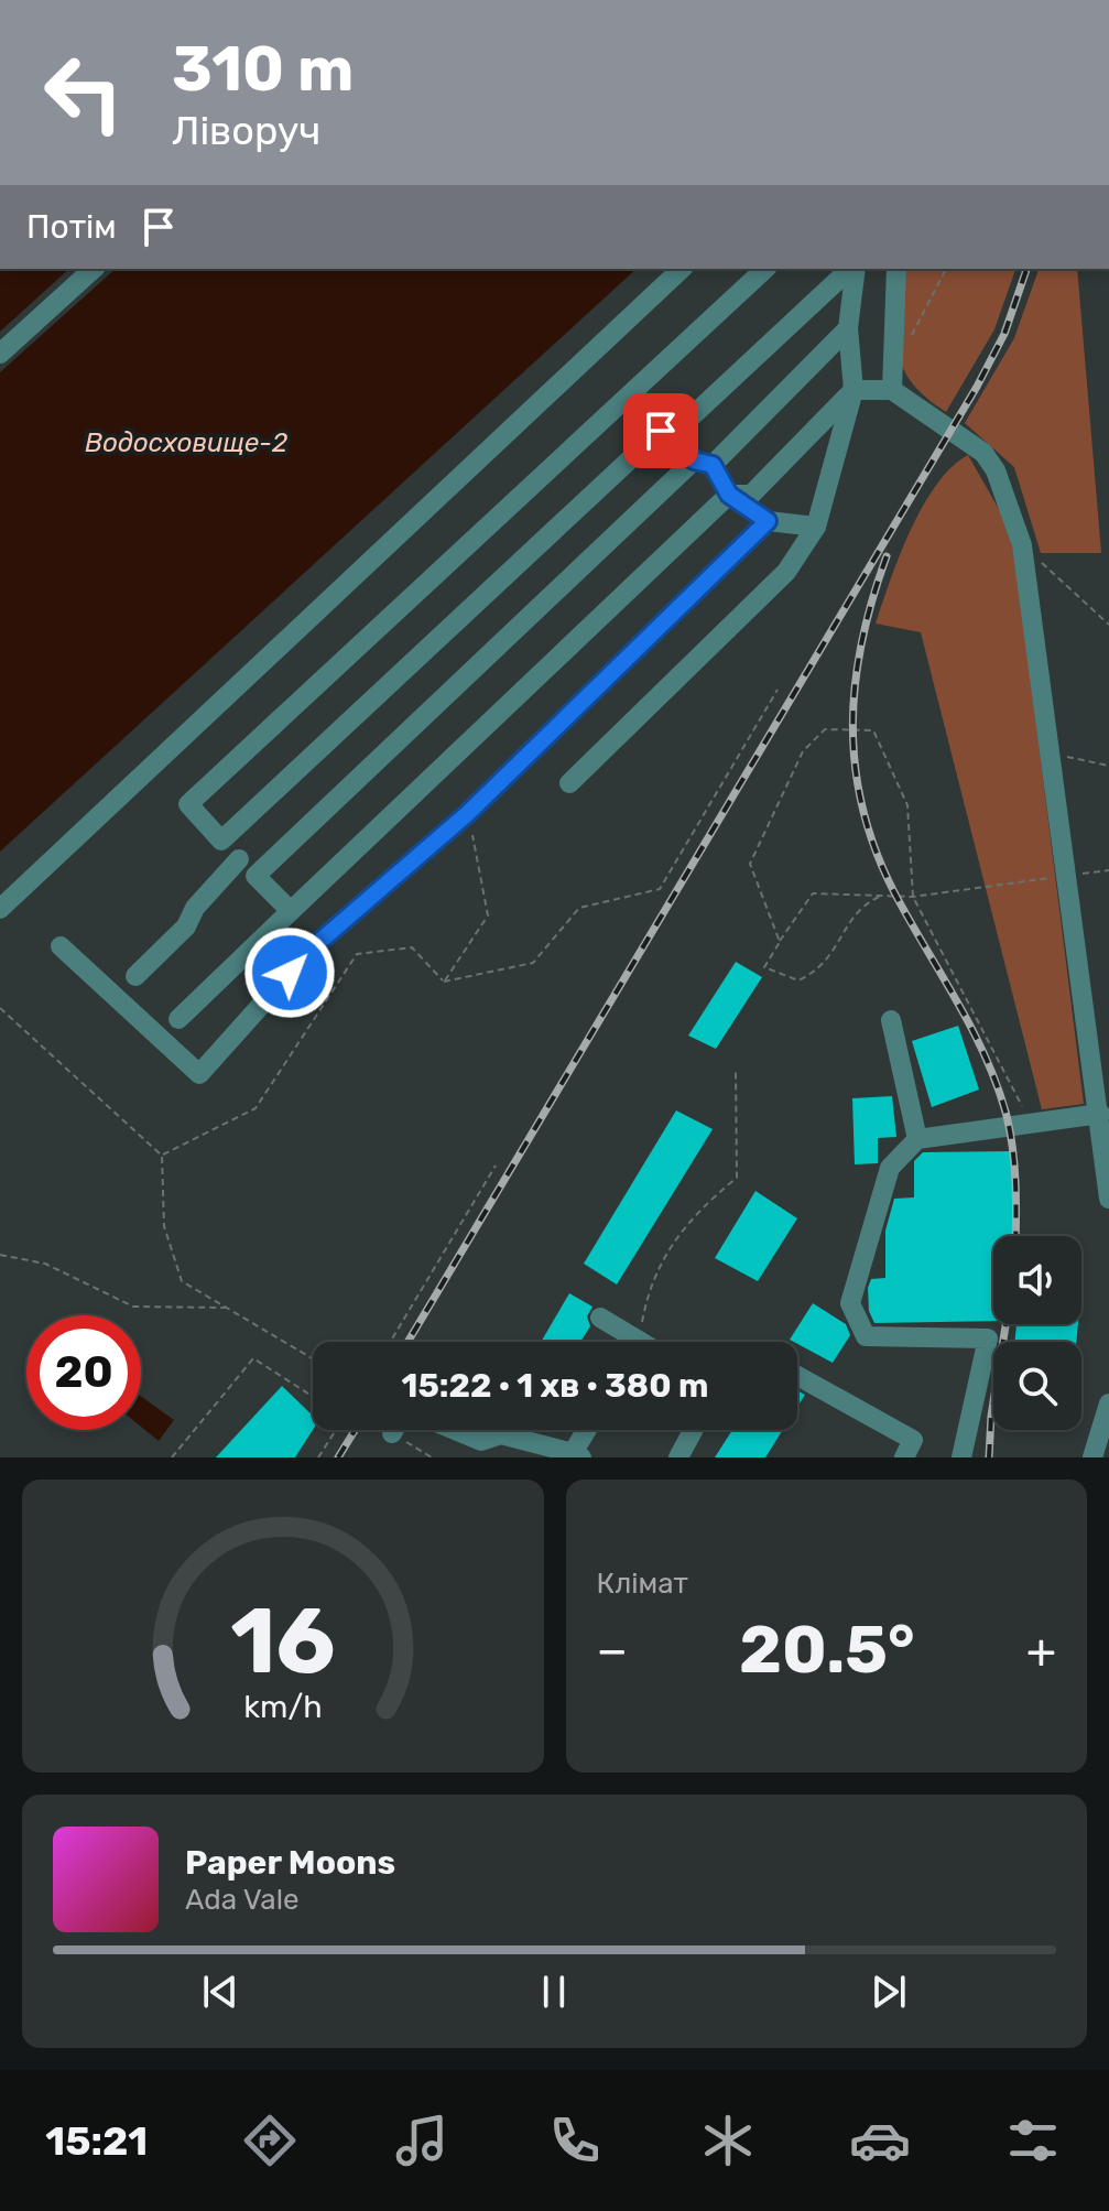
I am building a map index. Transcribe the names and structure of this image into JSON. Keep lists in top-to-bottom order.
{
  "water": ["Водосховище-2"],
  "page": {
    "turn": ["310 m", "Ліворуч"],
    "then": "Потім",
    "limit": "20",
    "trip": "15:22 · 1 хв · 380 m",
    "tile": "Клімат",
    "heat": ["−", "20.5°", "+"],
    "song": ["Paper Moons", "Ada Vale"],
    "tabs": "15:21",
    "gauge": ["16", "km/h"]
  }
}
